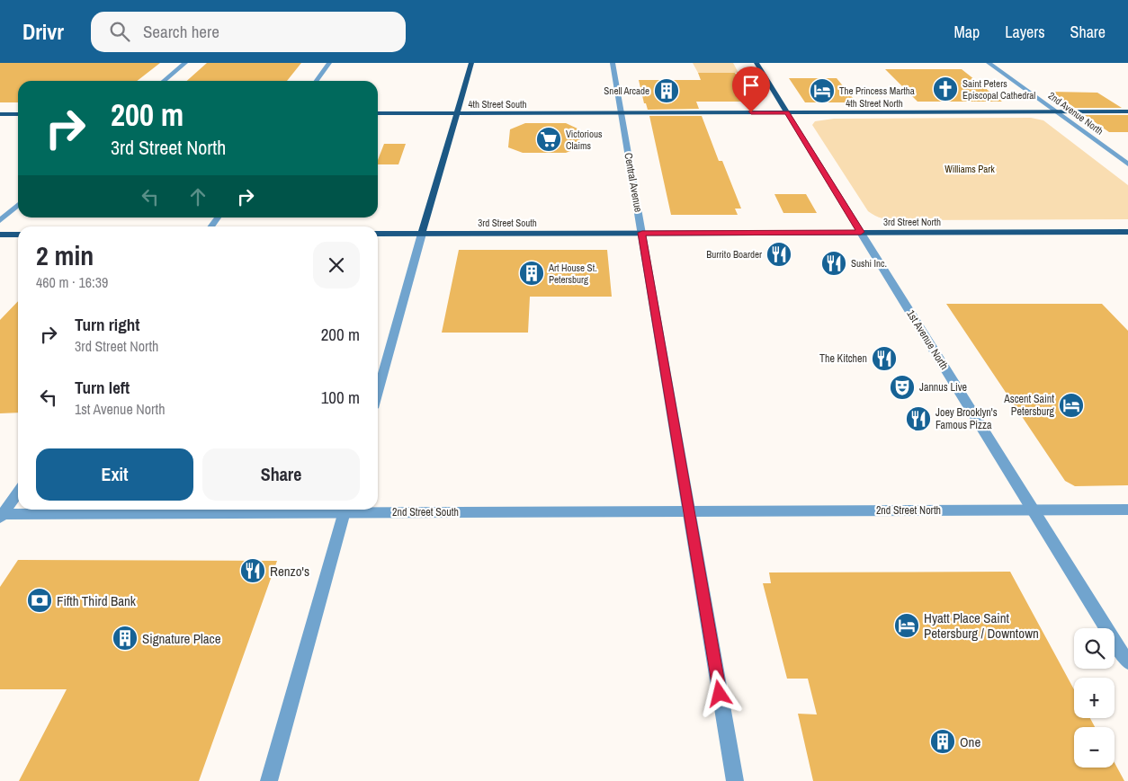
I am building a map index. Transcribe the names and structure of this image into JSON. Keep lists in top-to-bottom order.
{
  "streets": {
    "main road": [
      "4th Street North",
      "4th Street South",
      "3rd Street North",
      "3rd Street South",
      "1st Avenue North"
    ],
    "street": [
      "2nd Avenue North",
      "Central Avenue",
      "2nd Street North",
      "2nd Street South"
    ]
  },
  "crossings": [
    ["4th Street North", "4th Street South"],
    ["4th Street North", "2nd Avenue North"],
    ["4th Street North", "Central Avenue"],
    ["4th Street North", "1st Avenue North"],
    ["4th Street South", "Central Avenue"],
    ["Central Avenue", "3rd Street North"],
    ["Central Avenue", "3rd Street South"],
    ["Central Avenue", "2nd Street North"],
    ["Central Avenue", "2nd Street South"],
    ["3rd Street North", "3rd Street South"],
    ["3rd Street North", "1st Avenue North"],
    ["1st Avenue North", "2nd Street North"],
    ["2nd Street North", "2nd Street South"]
  ],
  "parks": ["Williams Park"],
  "places": {
    "church": ["Saint Peters Episcopal Cathedral"],
    "building": [
      "Snell Arcade",
      "Art House St. Petersburg",
      "Signature Place",
      "One"
    ],
    "hotel": ["The Princess Martha", "Ascent Saint Petersburg", "Hyatt Place Saint Petersburg / Downtown"],
    "supermarket": ["Victorious Claims"],
    "restaurant": [
      "Burrito Boarder",
      "Sushi Inc.",
      "The Kitchen",
      "Joey Brooklyn's Famous Pizza",
      "Renzo's"
    ],
    "theatre": ["Jannus Live"],
    "bank": ["Fifth Third Bank"]
  },
  "page": {
    "header": "Drivr",
    "search": "Search here",
    "nav": ["Map", "Layers", "Share"],
    "turn": ["200 m", "3rd Street North"],
    "heading": ["2 min", "460 m · 16:39"],
    "list": [
      {
        "name": "Turn right",
        "note": "3rd Street North",
        "value": "200 m"
      },
      {
        "name": "Turn left",
        "note": "1st Avenue North",
        "value": "100 m"
      }
    ],
    "buttons": ["Exit", "Share"],
    "map_buttons": ["+", "−"]
  }
}
